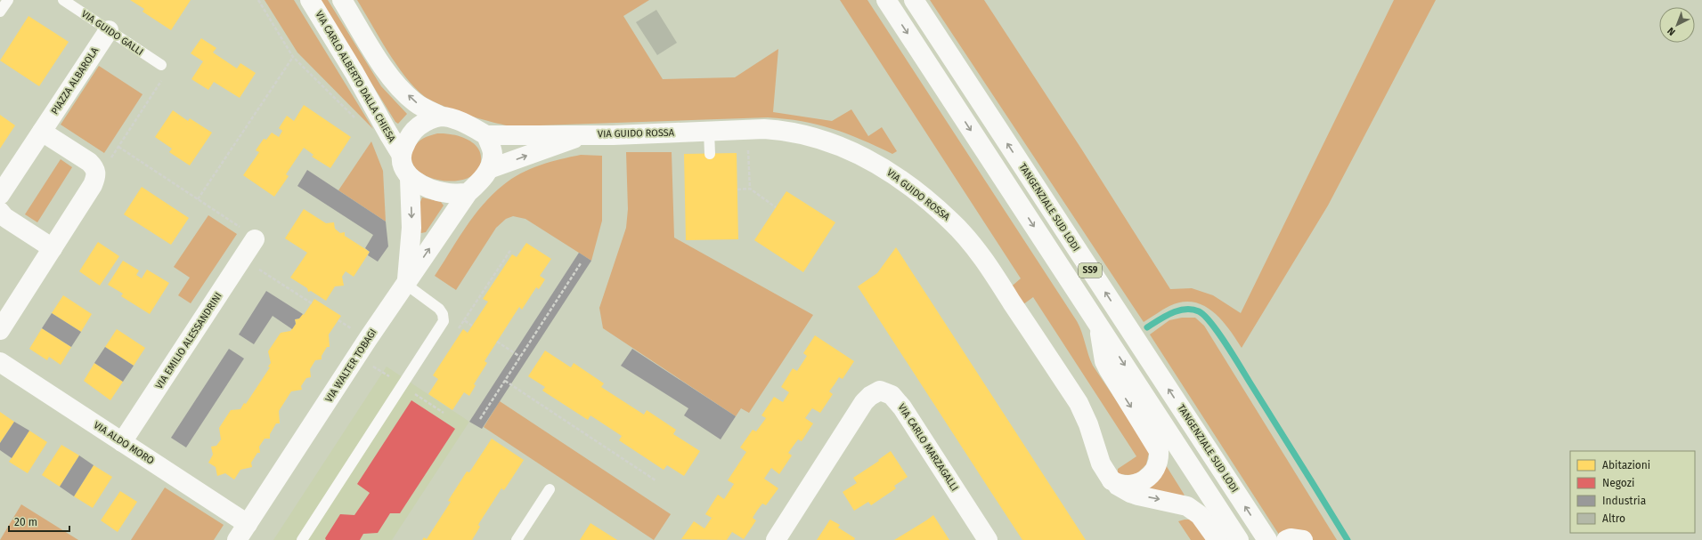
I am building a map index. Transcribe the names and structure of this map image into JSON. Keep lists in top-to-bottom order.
{
  "streets": {
    "main road": [
      "VIA CARLO ALBERTO DALLA CHIESA",
      "PIAZZA ALBAROLA",
      "VIA GUIDO ROSSA",
      "TANGENZIALE SUD LODI",
      "SS9",
      "VIA EMILIO ALESSANDRINI",
      "VIA WALTER TOBAGI",
      "VIA ALDO MORO",
      "VIA CARLO MARZAGALLI"
    ],
    "lane": ["VIA GUIDO GALLI"]
  },
  "crossings": [
    ["VIA GUIDO GALLI", "PIAZZA ALBAROLA"],
    ["VIA CARLO ALBERTO DALLA CHIESA", "VIA GUIDO ROSSA"],
    ["VIA CARLO ALBERTO DALLA CHIESA", "VIA WALTER TOBAGI"],
    ["VIA GUIDO ROSSA", "VIA WALTER TOBAGI"],
    ["VIA EMILIO ALESSANDRINI", "VIA ALDO MORO"],
    ["VIA WALTER TOBAGI", "VIA ALDO MORO"]
  ],
  "legend": [
    "Abitazioni",
    "Negozi",
    "Industria",
    "Altro"
  ],
  "scale_bar": "20 m",
  "north": "bottom left"
}
